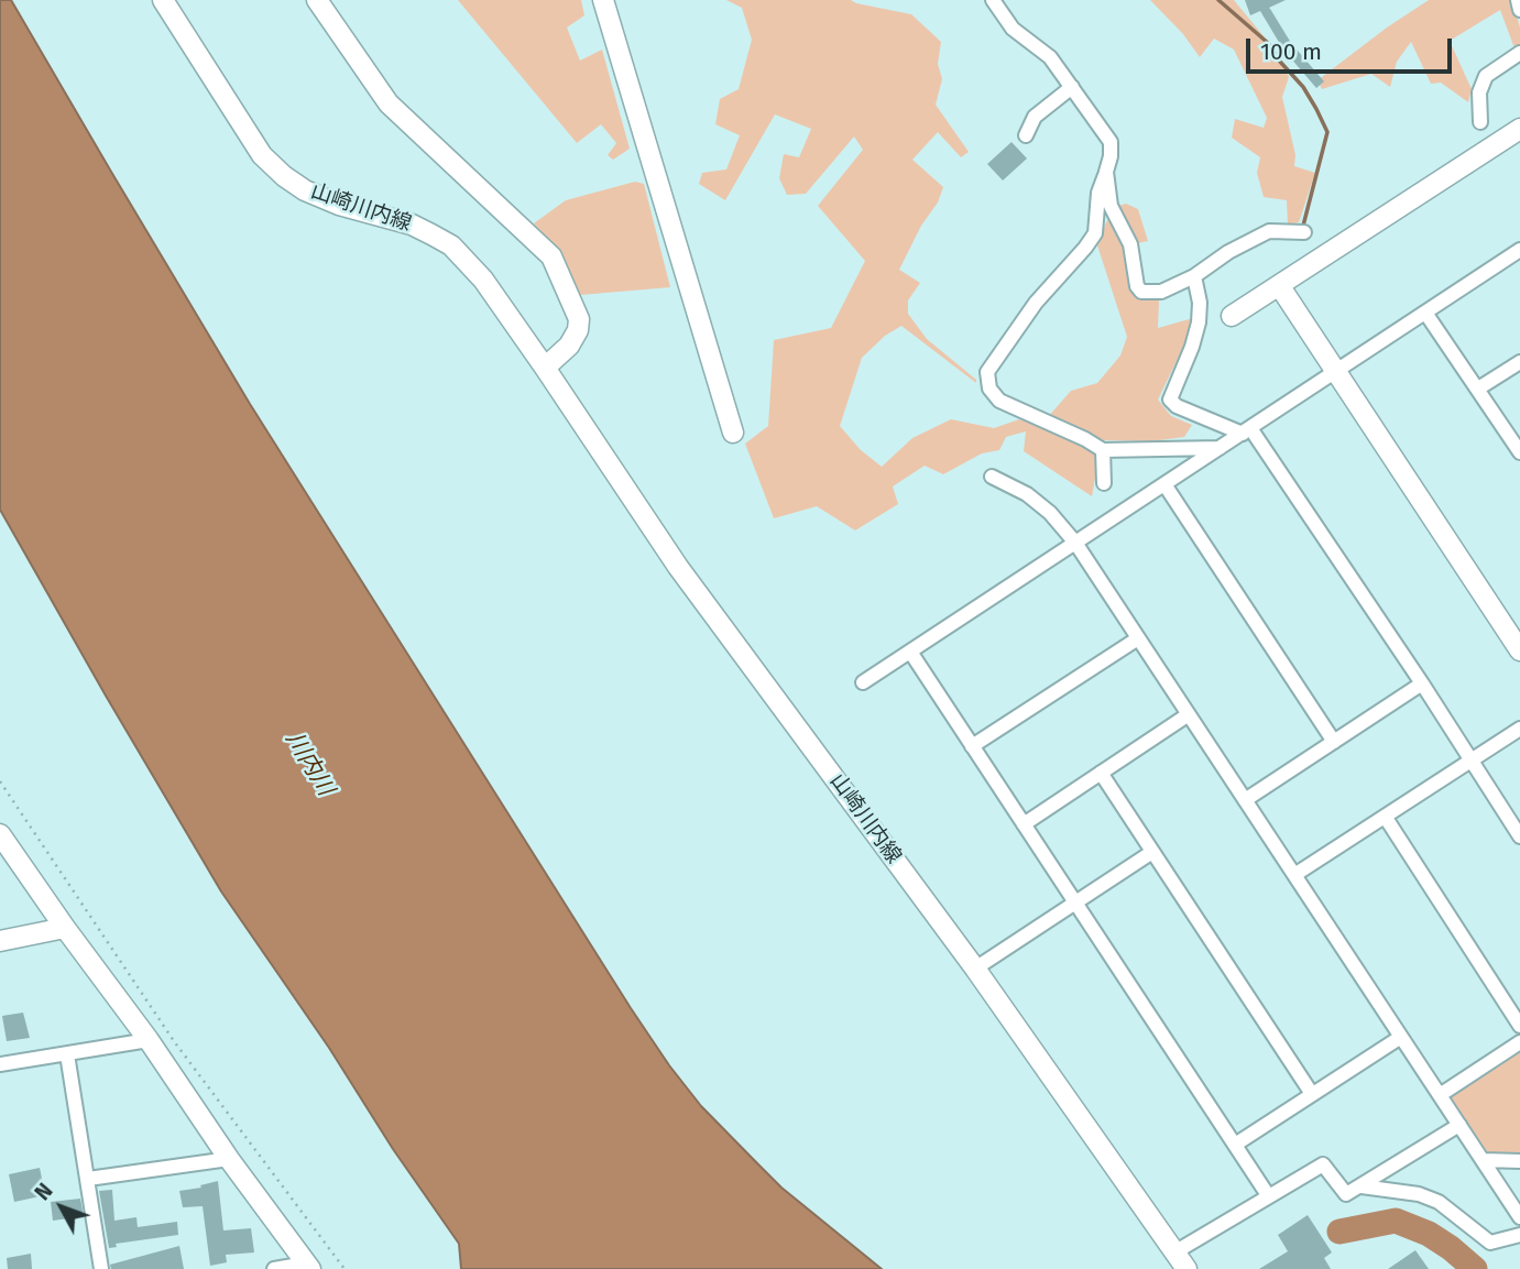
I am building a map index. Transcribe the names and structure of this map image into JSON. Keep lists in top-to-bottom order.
{
  "streets": {
    "main road": ["山崎川内線"]
  },
  "water": ["川内川"],
  "scale_bar": "100 m",
  "north": "top left"
}
